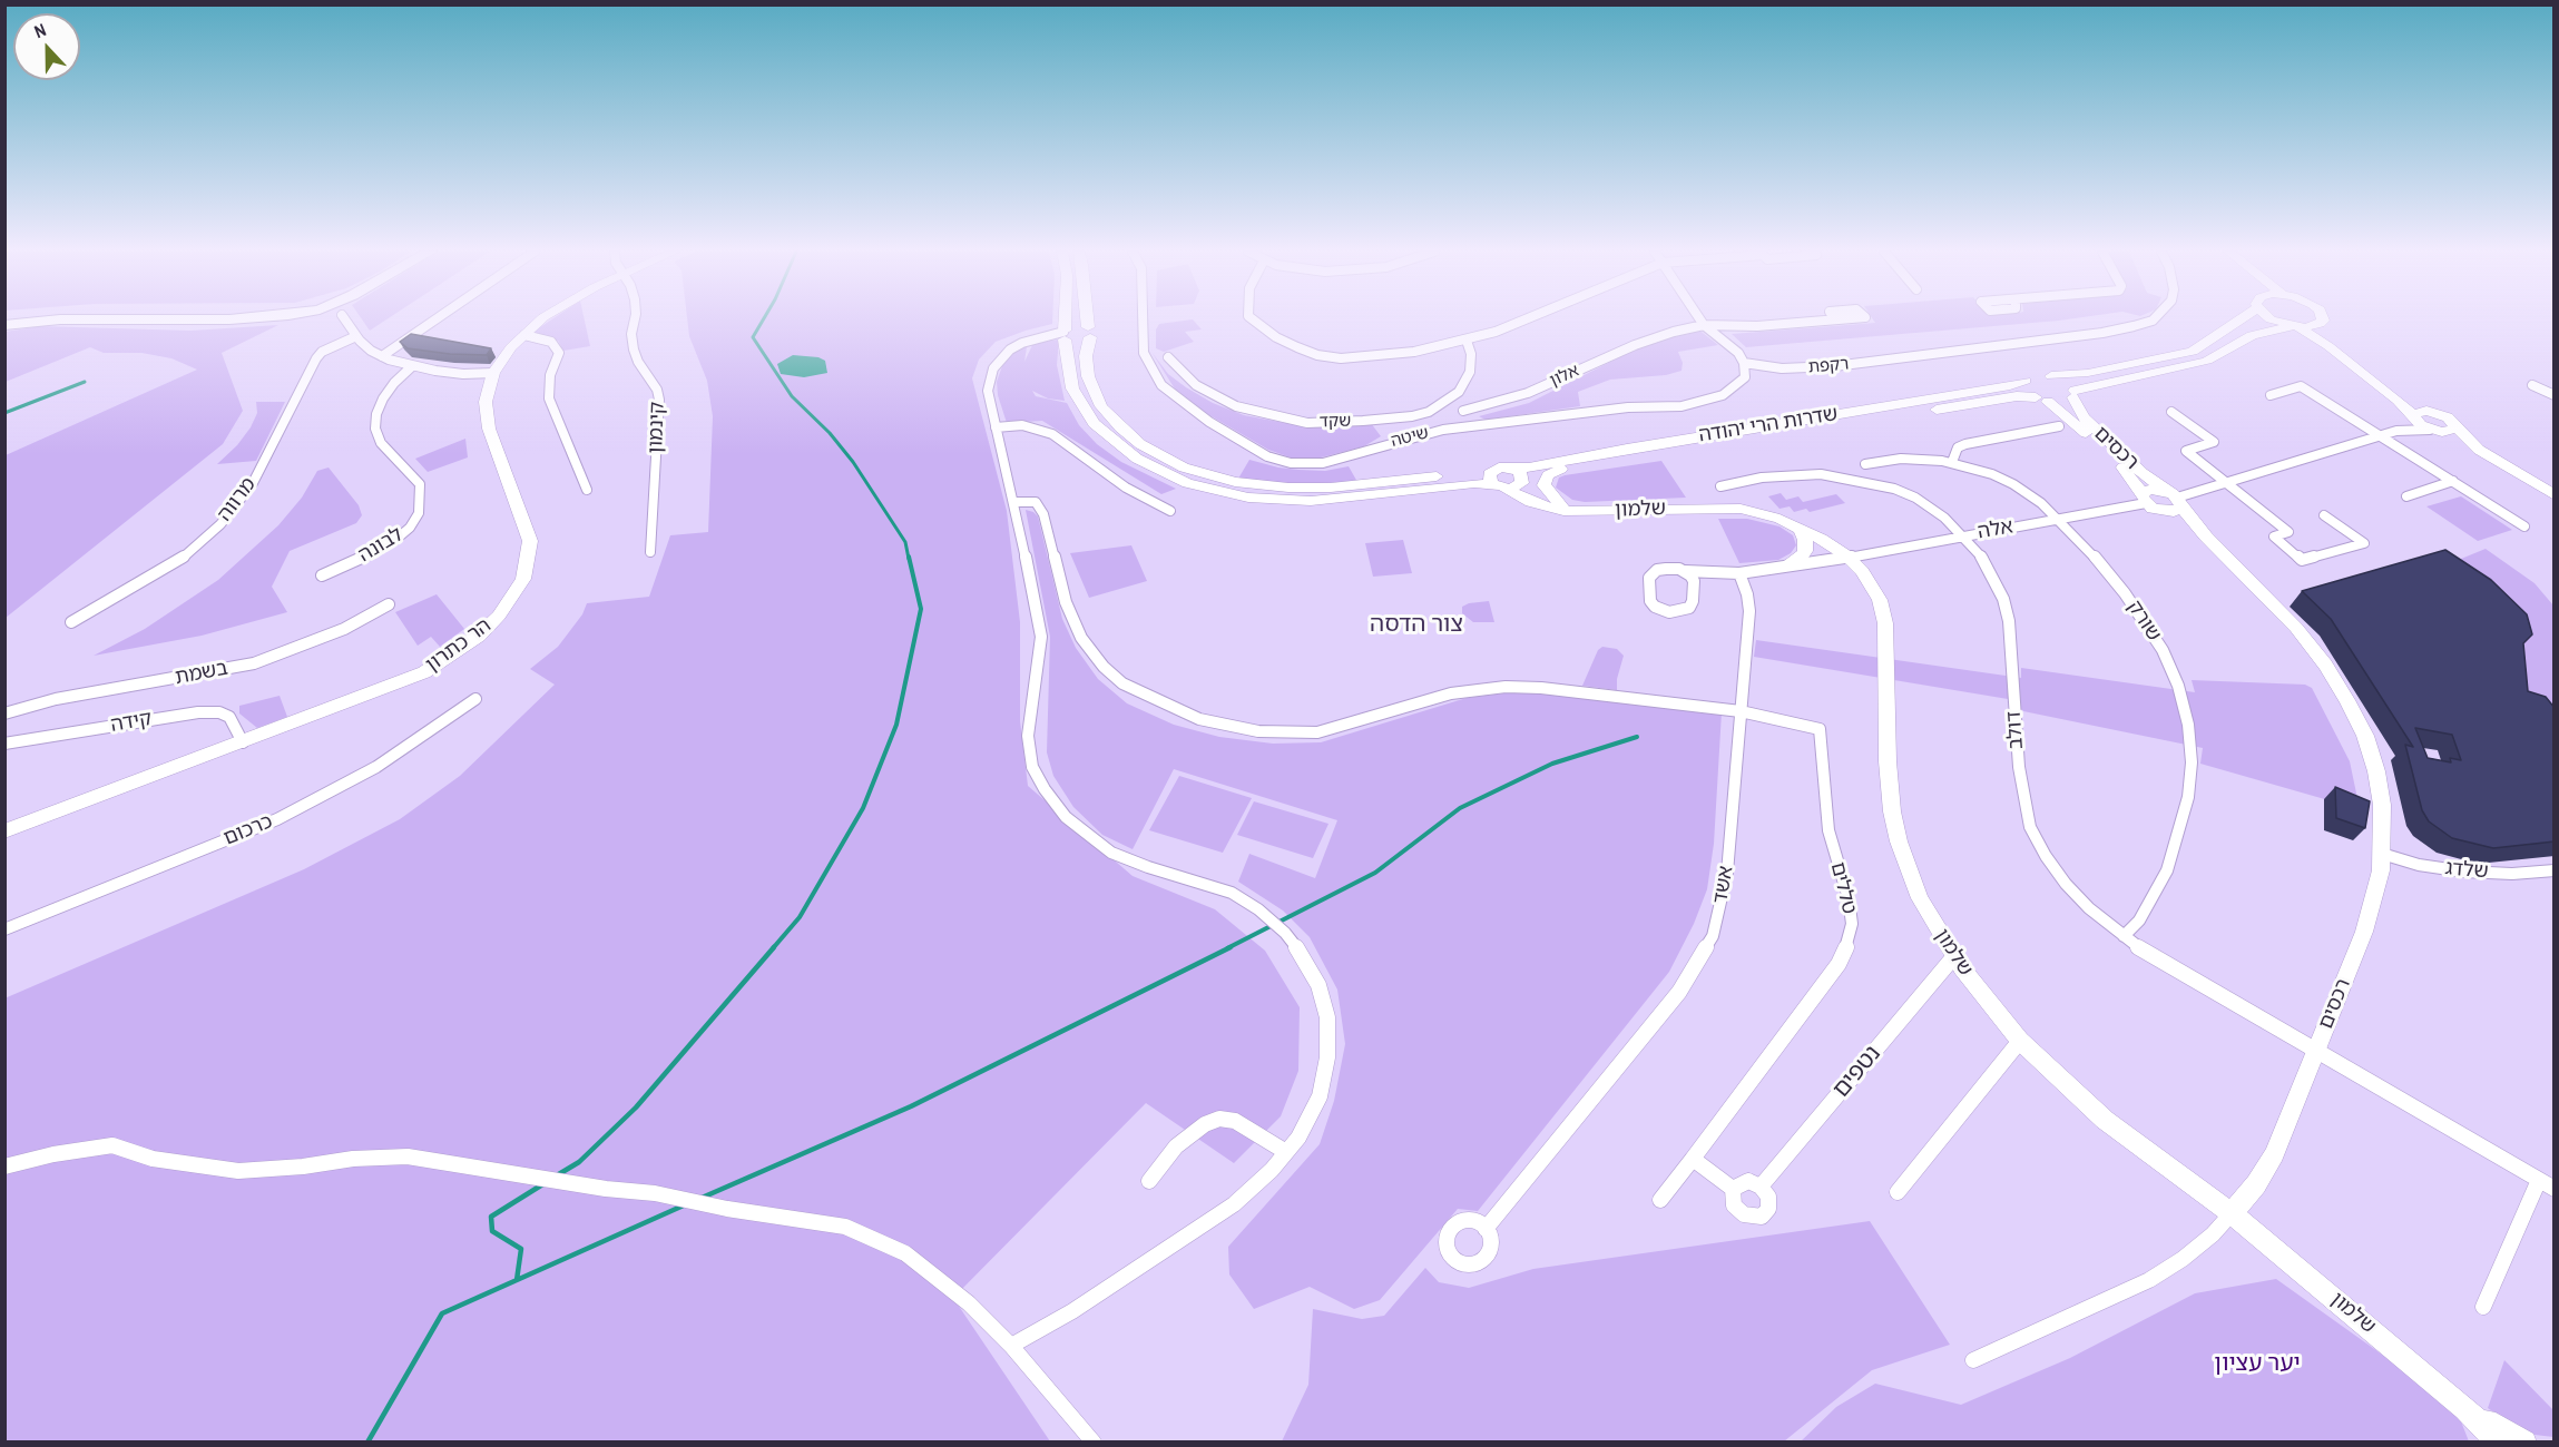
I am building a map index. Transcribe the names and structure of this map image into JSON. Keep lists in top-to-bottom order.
{
  "streets": {
    "street": [
      "רקפת",
      "אלון",
      "שקד",
      "שדרות הרי יהודה",
      "קינמון",
      "שיטה",
      "רכסים",
      "מרווה",
      "שלמון",
      "אלה",
      "לבונה",
      "שורק",
      "הר כתרון",
      "בשמת",
      "קידה",
      "דולב",
      "כרכום",
      "שלדג",
      "אשד",
      "טללים",
      "נטפים"
    ]
  },
  "crossings": [
    ["רקפת", "שיטה"],
    ["שדרות הרי יהודה", "רכסים"],
    ["שדרות הרי יהודה", "שלמון"],
    ["רכסים", "שלמון"],
    ["רכסים", "אלה"],
    ["רכסים", "דולב"],
    ["רכסים", "שלדג"],
    ["שלמון", "אלה"],
    ["שלמון", "נטפים"],
    ["אלה", "שורק"],
    ["אלה", "דולב"],
    ["שורק", "דולב"],
    ["הר כתרון", "קידה"],
    ["אשד", "טללים"]
  ],
  "districts": ["צור הדסה"],
  "parks": ["יער עציון"],
  "north": "top"
}
